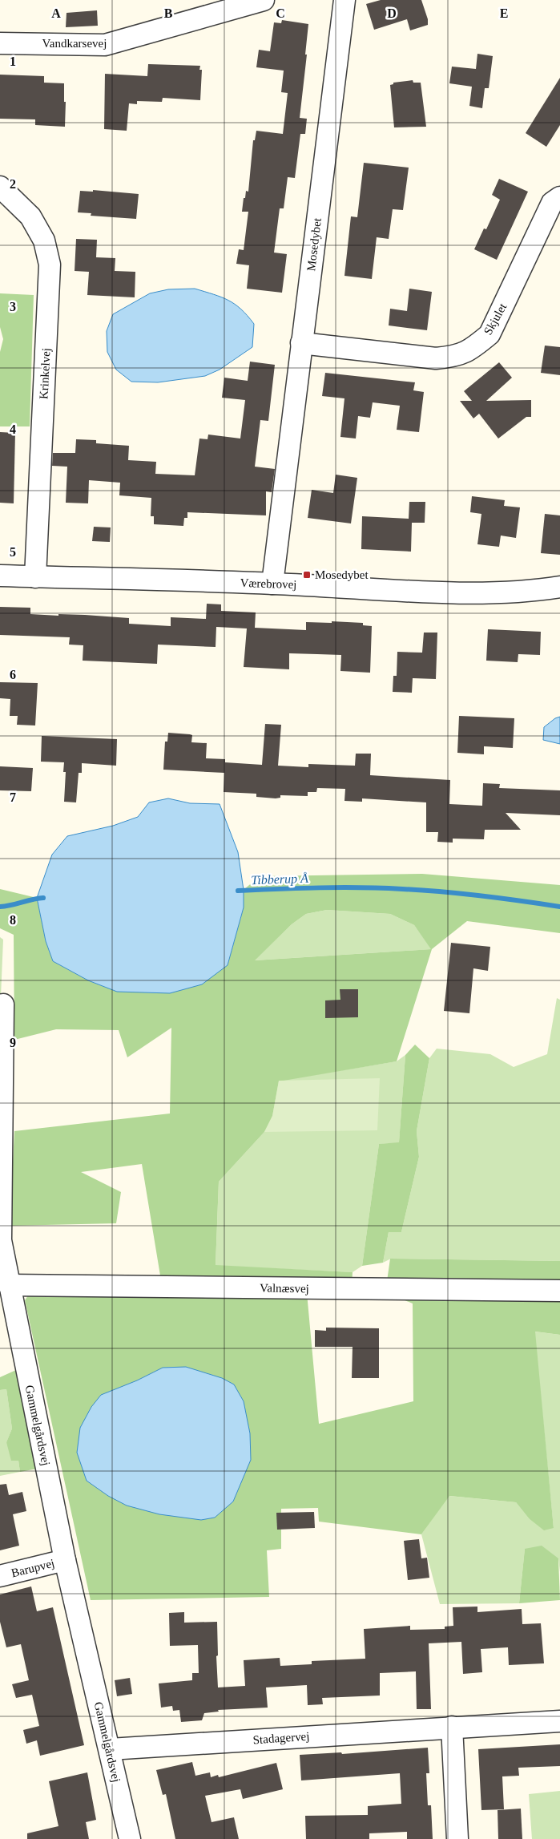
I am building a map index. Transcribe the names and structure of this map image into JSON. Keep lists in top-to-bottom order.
{
  "streets": {
    "street": [
      "Vandkarsevej",
      "Mosedybet",
      "Skjulet",
      "Krinkelvej",
      "Værebrovej",
      "Valnæsvej",
      "Gammelgårdsvej",
      "Barupvej",
      "Stadagervej"
    ]
  },
  "crossings": [
    ["Mosedybet", "Skjulet"],
    ["Mosedybet", "Værebrovej"],
    ["Krinkelvej", "Værebrovej"],
    ["Valnæsvej", "Gammelgårdsvej"],
    ["Gammelgårdsvej", "Barupvej"],
    ["Gammelgårdsvej", "Stadagervej"]
  ],
  "water": ["Tibberup Å"],
  "places": {
    "transit": ["Mosedybet"]
  },
  "grid": {
    "columns": [
      "A",
      "B",
      "C",
      "D",
      "E"
    ],
    "rows": [
      "1",
      "2",
      "3",
      "4",
      "5",
      "6",
      "7",
      "8",
      "9"
    ]
  }
}
